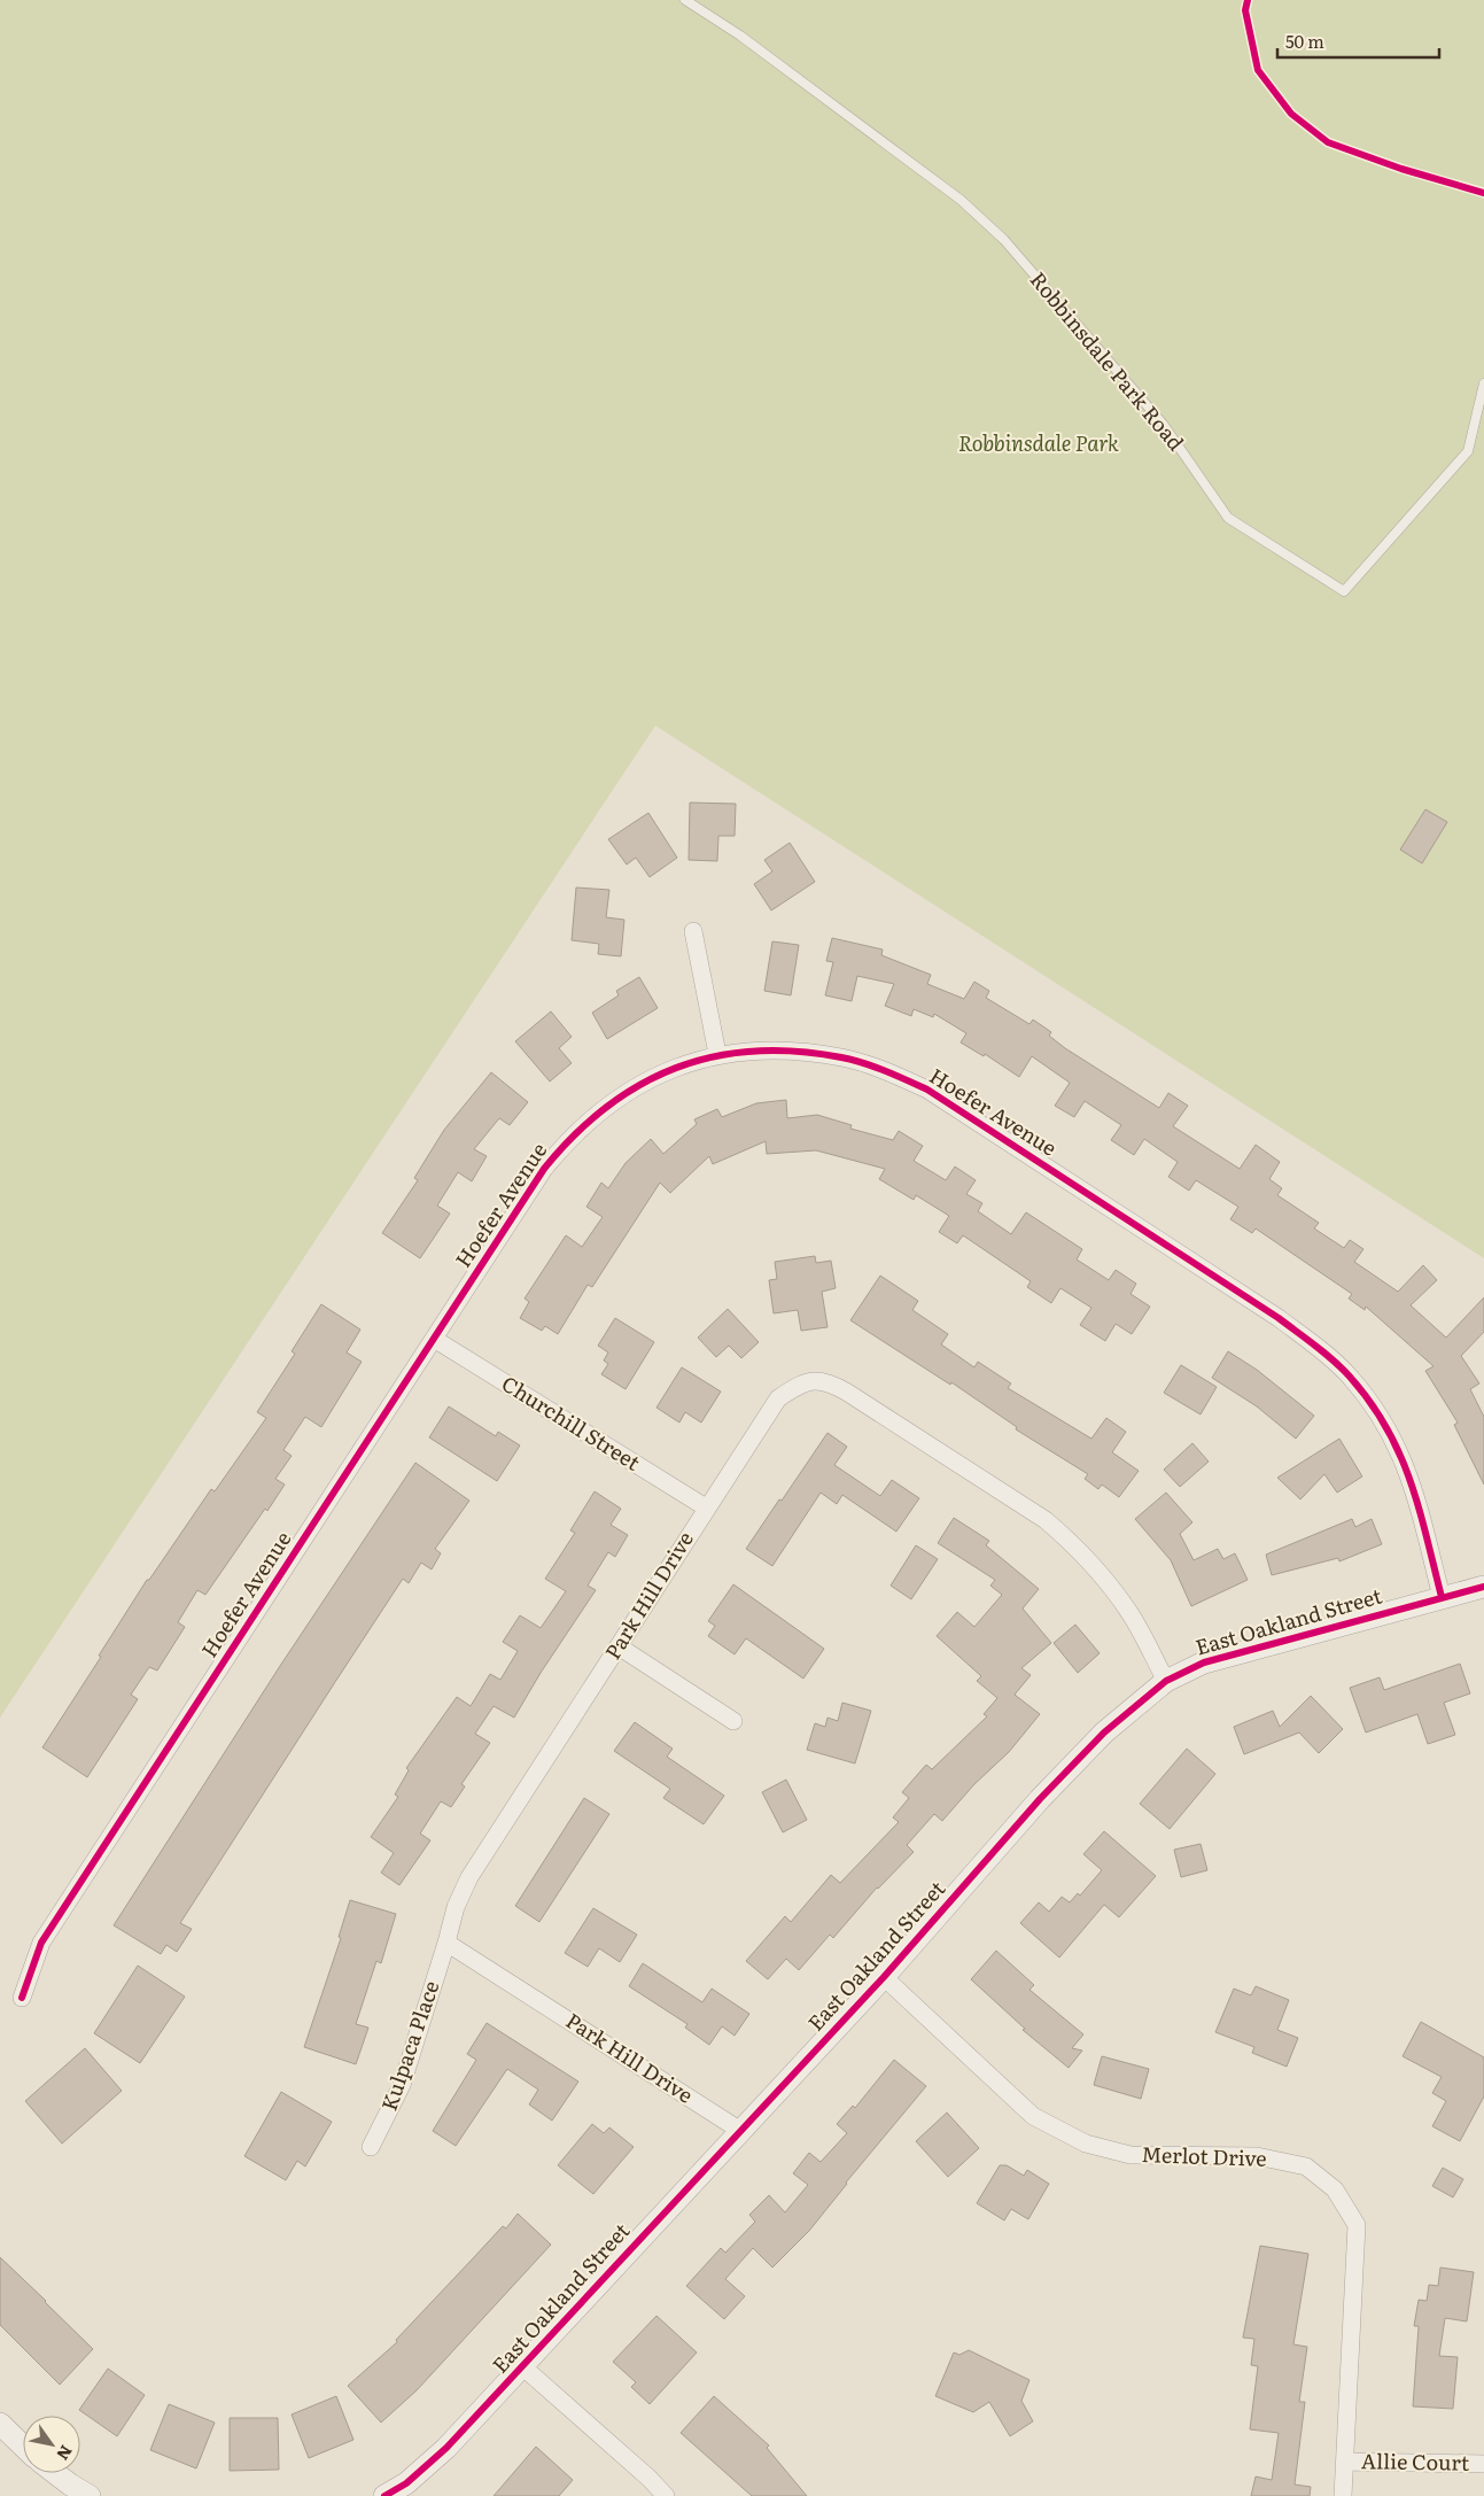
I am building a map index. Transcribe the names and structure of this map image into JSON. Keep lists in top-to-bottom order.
{
  "streets": {
    "street": [
      "Hoefer Avenue",
      "Churchill Street",
      "Park Hill Drive",
      "East Oakland Street",
      "Kulpaca Place",
      "Merlot Drive",
      "Allie Court"
    ],
    "lane": ["Robbinsdale Park Road"]
  },
  "crossings": [
    ["Hoefer Avenue", "Churchill Street"],
    ["Hoefer Avenue", "East Oakland Street"],
    ["Churchill Street", "Park Hill Drive"],
    ["Park Hill Drive", "East Oakland Street"],
    ["Park Hill Drive", "Kulpaca Place"],
    ["East Oakland Street", "Merlot Drive"],
    ["Merlot Drive", "Allie Court"]
  ],
  "parks": ["Robbinsdale Park"],
  "scale_bar": "50 m",
  "north": "bottom right"
}
